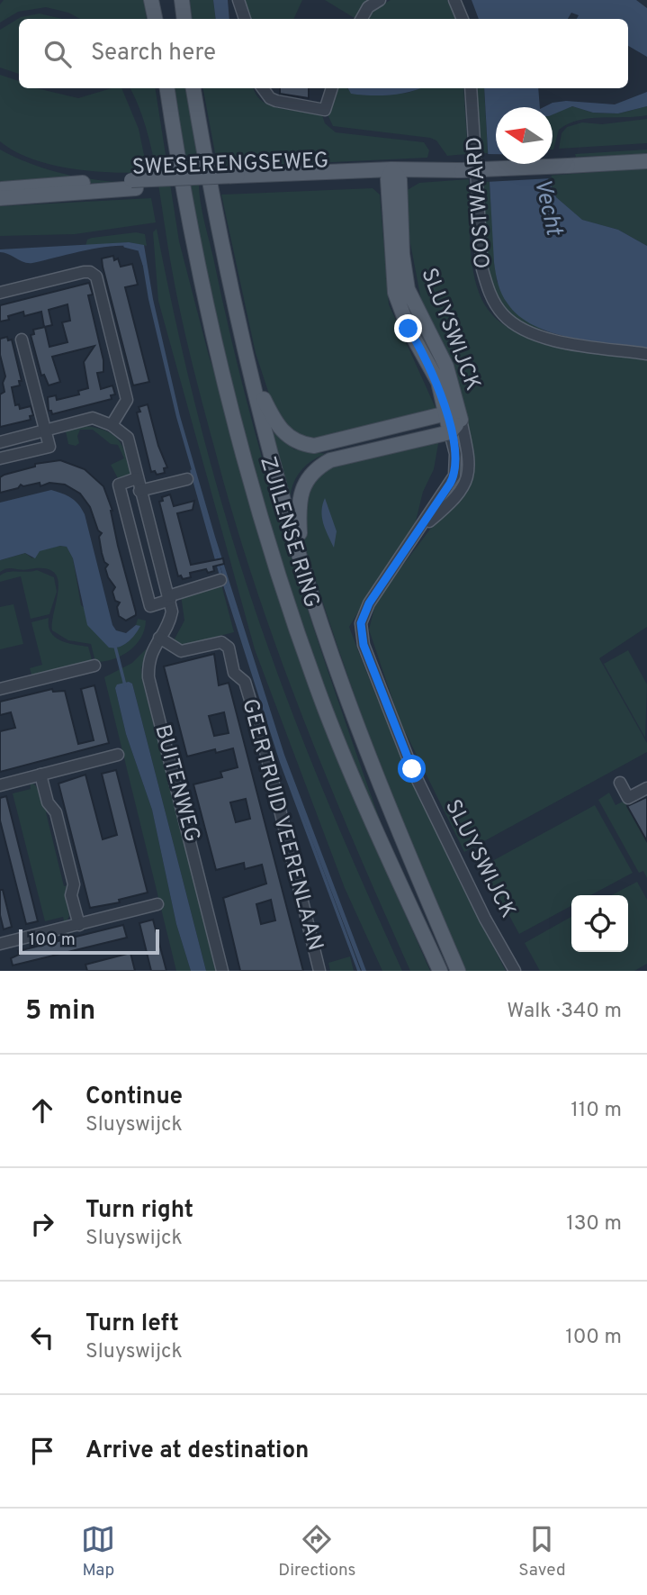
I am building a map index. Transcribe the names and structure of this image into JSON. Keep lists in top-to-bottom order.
{
  "streets": {
    "main road": ["SWESERENGSEWEG", "SLUYSWIJCK", "ZUILENSE RING"],
    "street": ["OOSTWAARD", "BUITENWEG", "GEERTRUID VEERENLAAN"]
  },
  "crossings": [
    ["SWESERENGSEWEG", "SLUYSWIJCK"],
    ["BUITENWEG", "GEERTRUID VEERENLAAN"]
  ],
  "water": ["Vecht"],
  "scale_bar": "100 m",
  "north": "left",
  "page": {
    "search": "Search here",
    "scale": "100 m",
    "heading": ["5 min", "Walk · 340 m"],
    "list": [
      ["Continue", "Sluyswijck", "110 m"],
      ["Turn right", "Sluyswijck", "130 m"],
      ["Turn left", "Sluyswijck", "100 m"],
      "Arrive at destination"
    ],
    "nav": ["Map", "Directions", "Saved"]
  }
}
